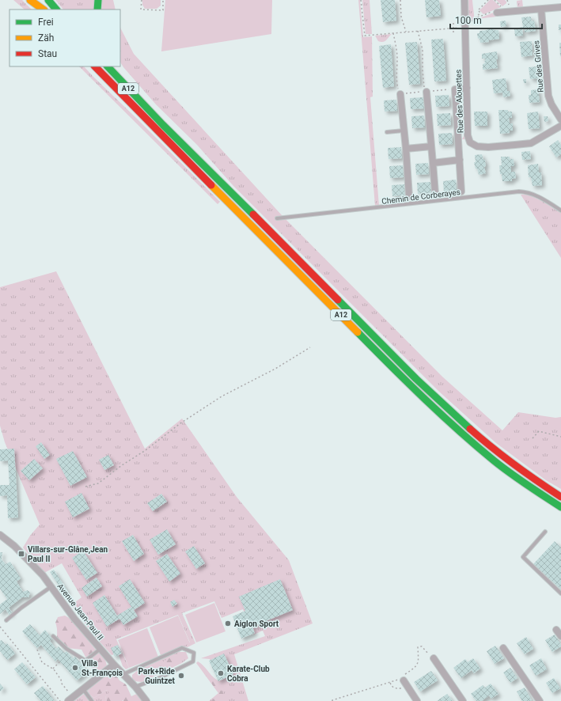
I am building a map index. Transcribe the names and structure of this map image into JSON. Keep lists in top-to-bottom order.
{
  "streets": {
    "highway": ["A12"],
    "street": ["Rue des Grives", "Rue des Alouettes", "Avenue Jean-Paul II"],
    "lane": ["Chemin de Corberayes"]
  },
  "places": {
    "transit": ["Villars-sur-Glâne,Jean Paul II"],
    "other": [
      "Aiglon Sport",
      "Villa St-François",
      "Karate-Club Cobra",
      "Park+Ride Guintzet"
    ]
  },
  "legend": ["Frei", "Zäh", "Stau"],
  "scale_bar": "100 m"
}
